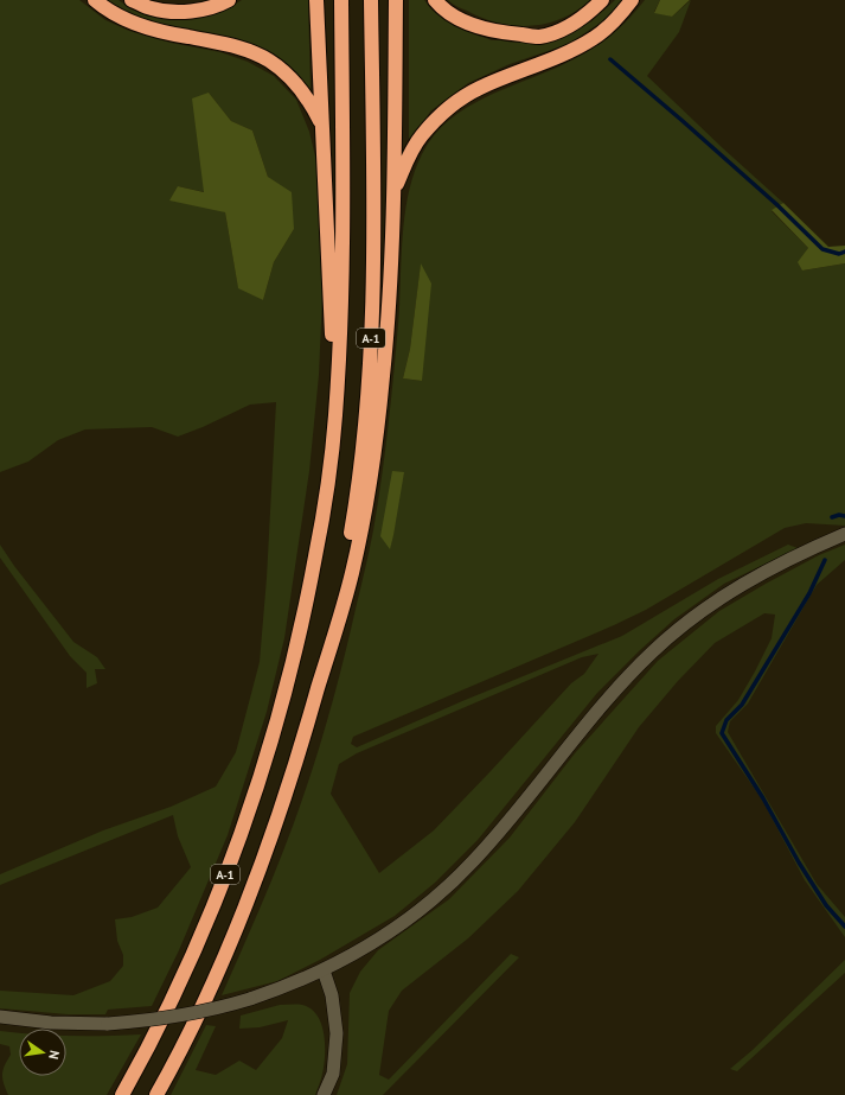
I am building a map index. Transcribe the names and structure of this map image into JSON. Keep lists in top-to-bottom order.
{
  "streets": {
    "highway": ["A-1"]
  },
  "north": "right"
}
